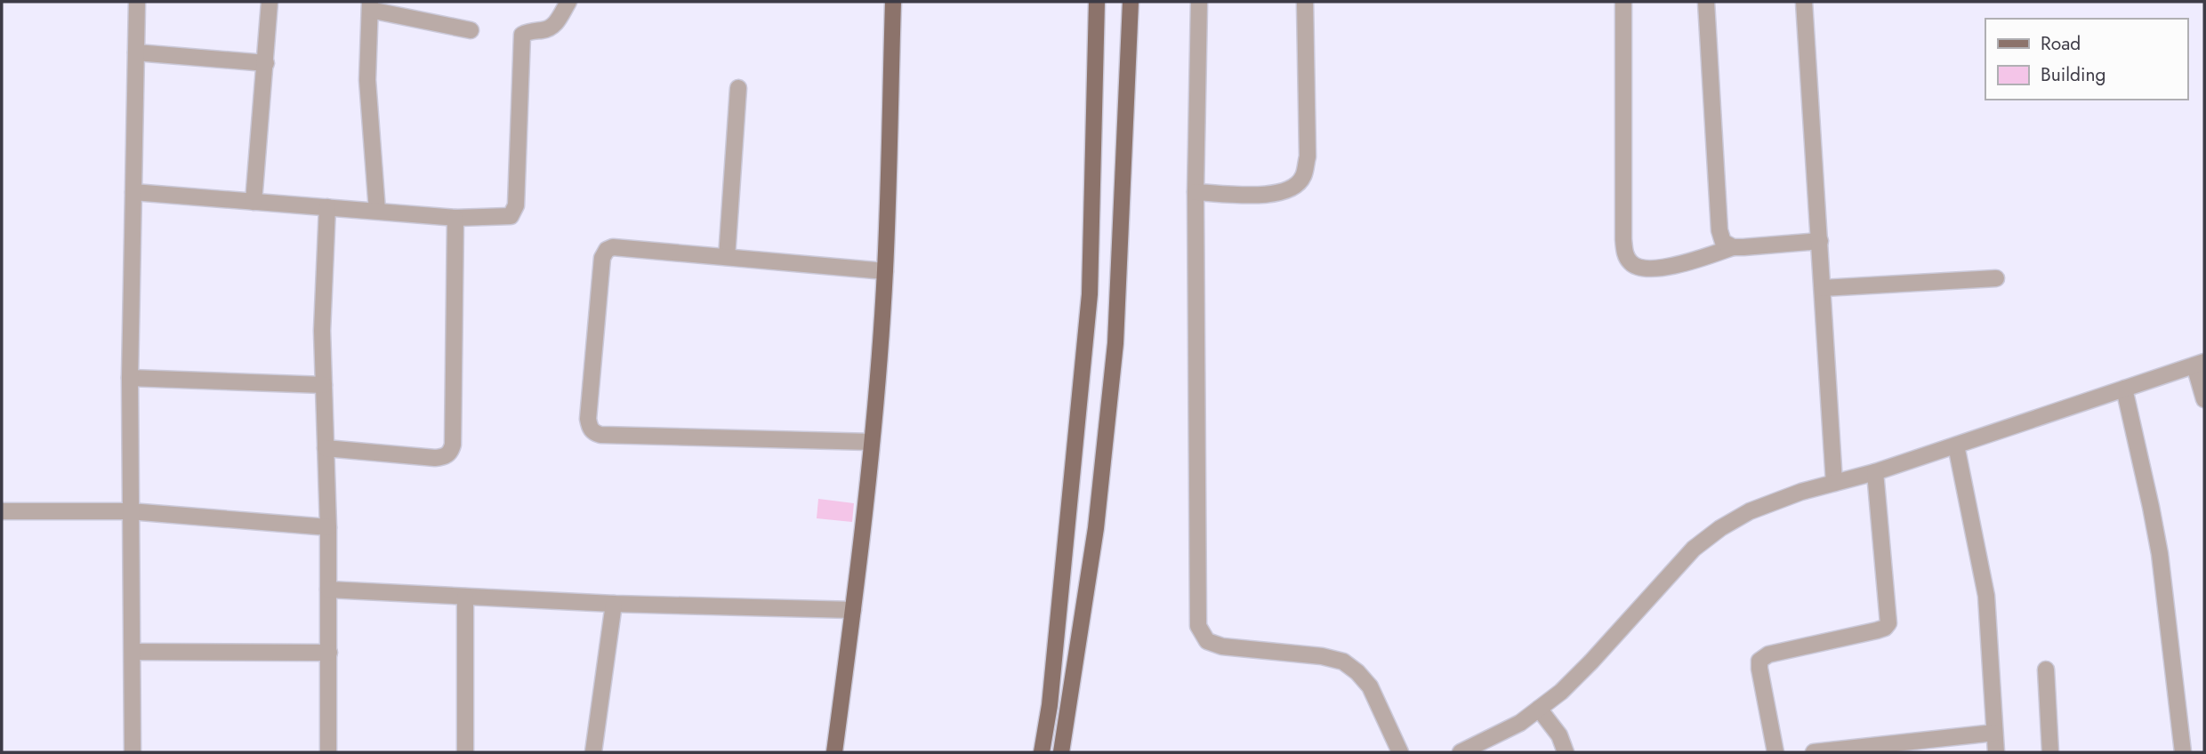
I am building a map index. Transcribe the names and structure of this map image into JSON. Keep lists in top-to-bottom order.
{
  "legend": ["Road", "Building"]
}
